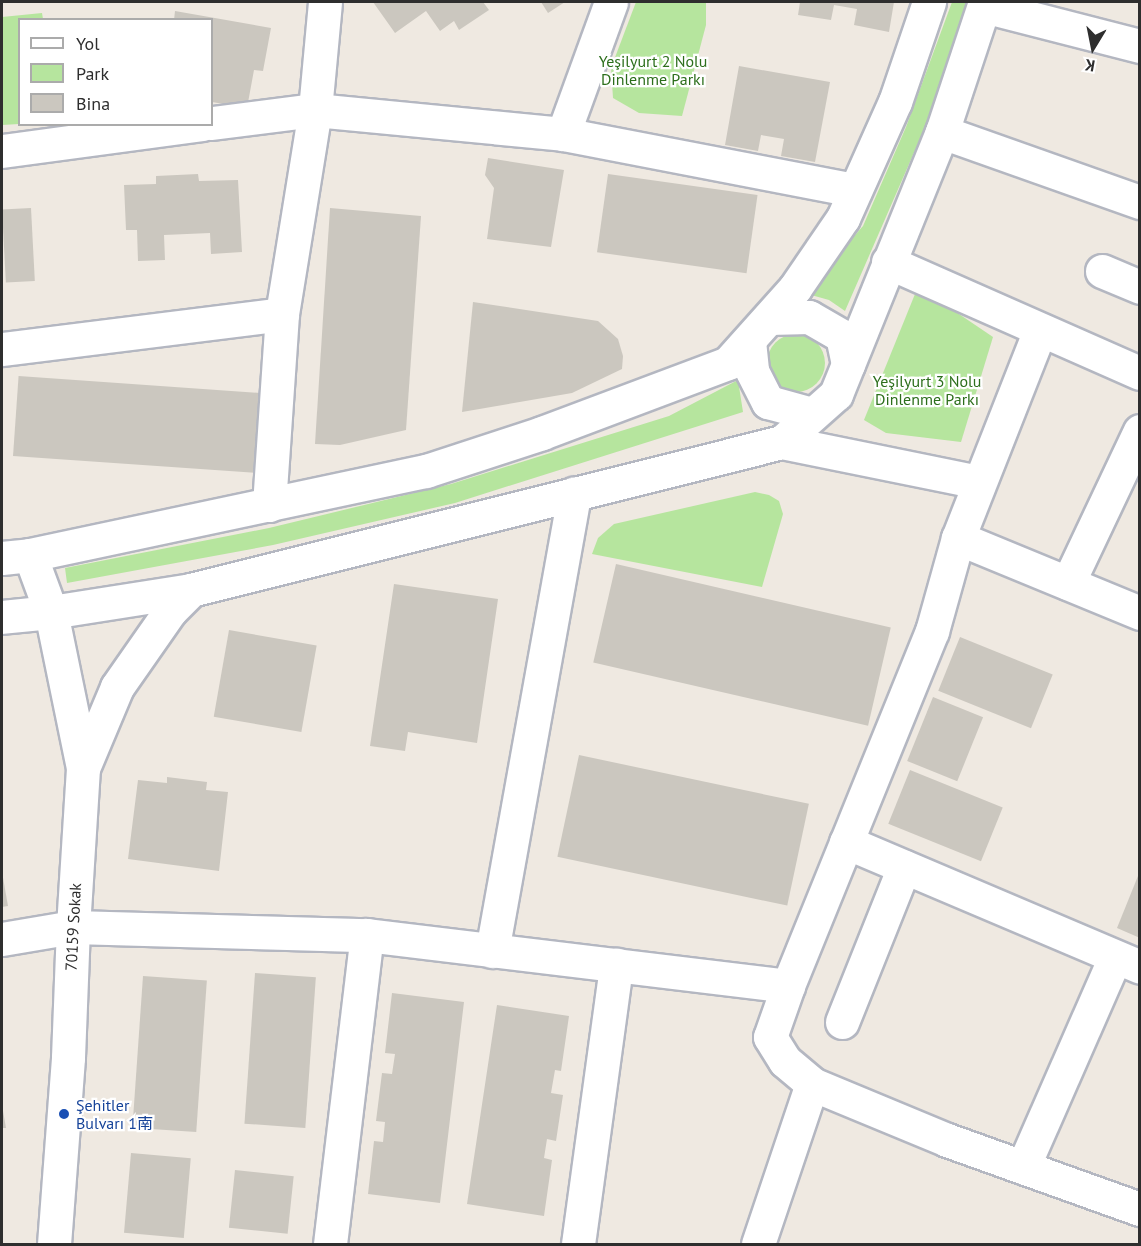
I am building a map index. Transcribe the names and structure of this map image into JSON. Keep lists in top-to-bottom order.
{
  "streets": {
    "street": ["70159 Sokak"]
  },
  "parks": ["Yeşilyurt 2 Nolu Dinlenme Parkı", "Yeşilyurt 3 Nolu Dinlenme Parkı"],
  "places": ["Şehitler Bulvarı 1南"],
  "legend": ["Yol", "Park", "Bina"],
  "north": "bottom"
}
